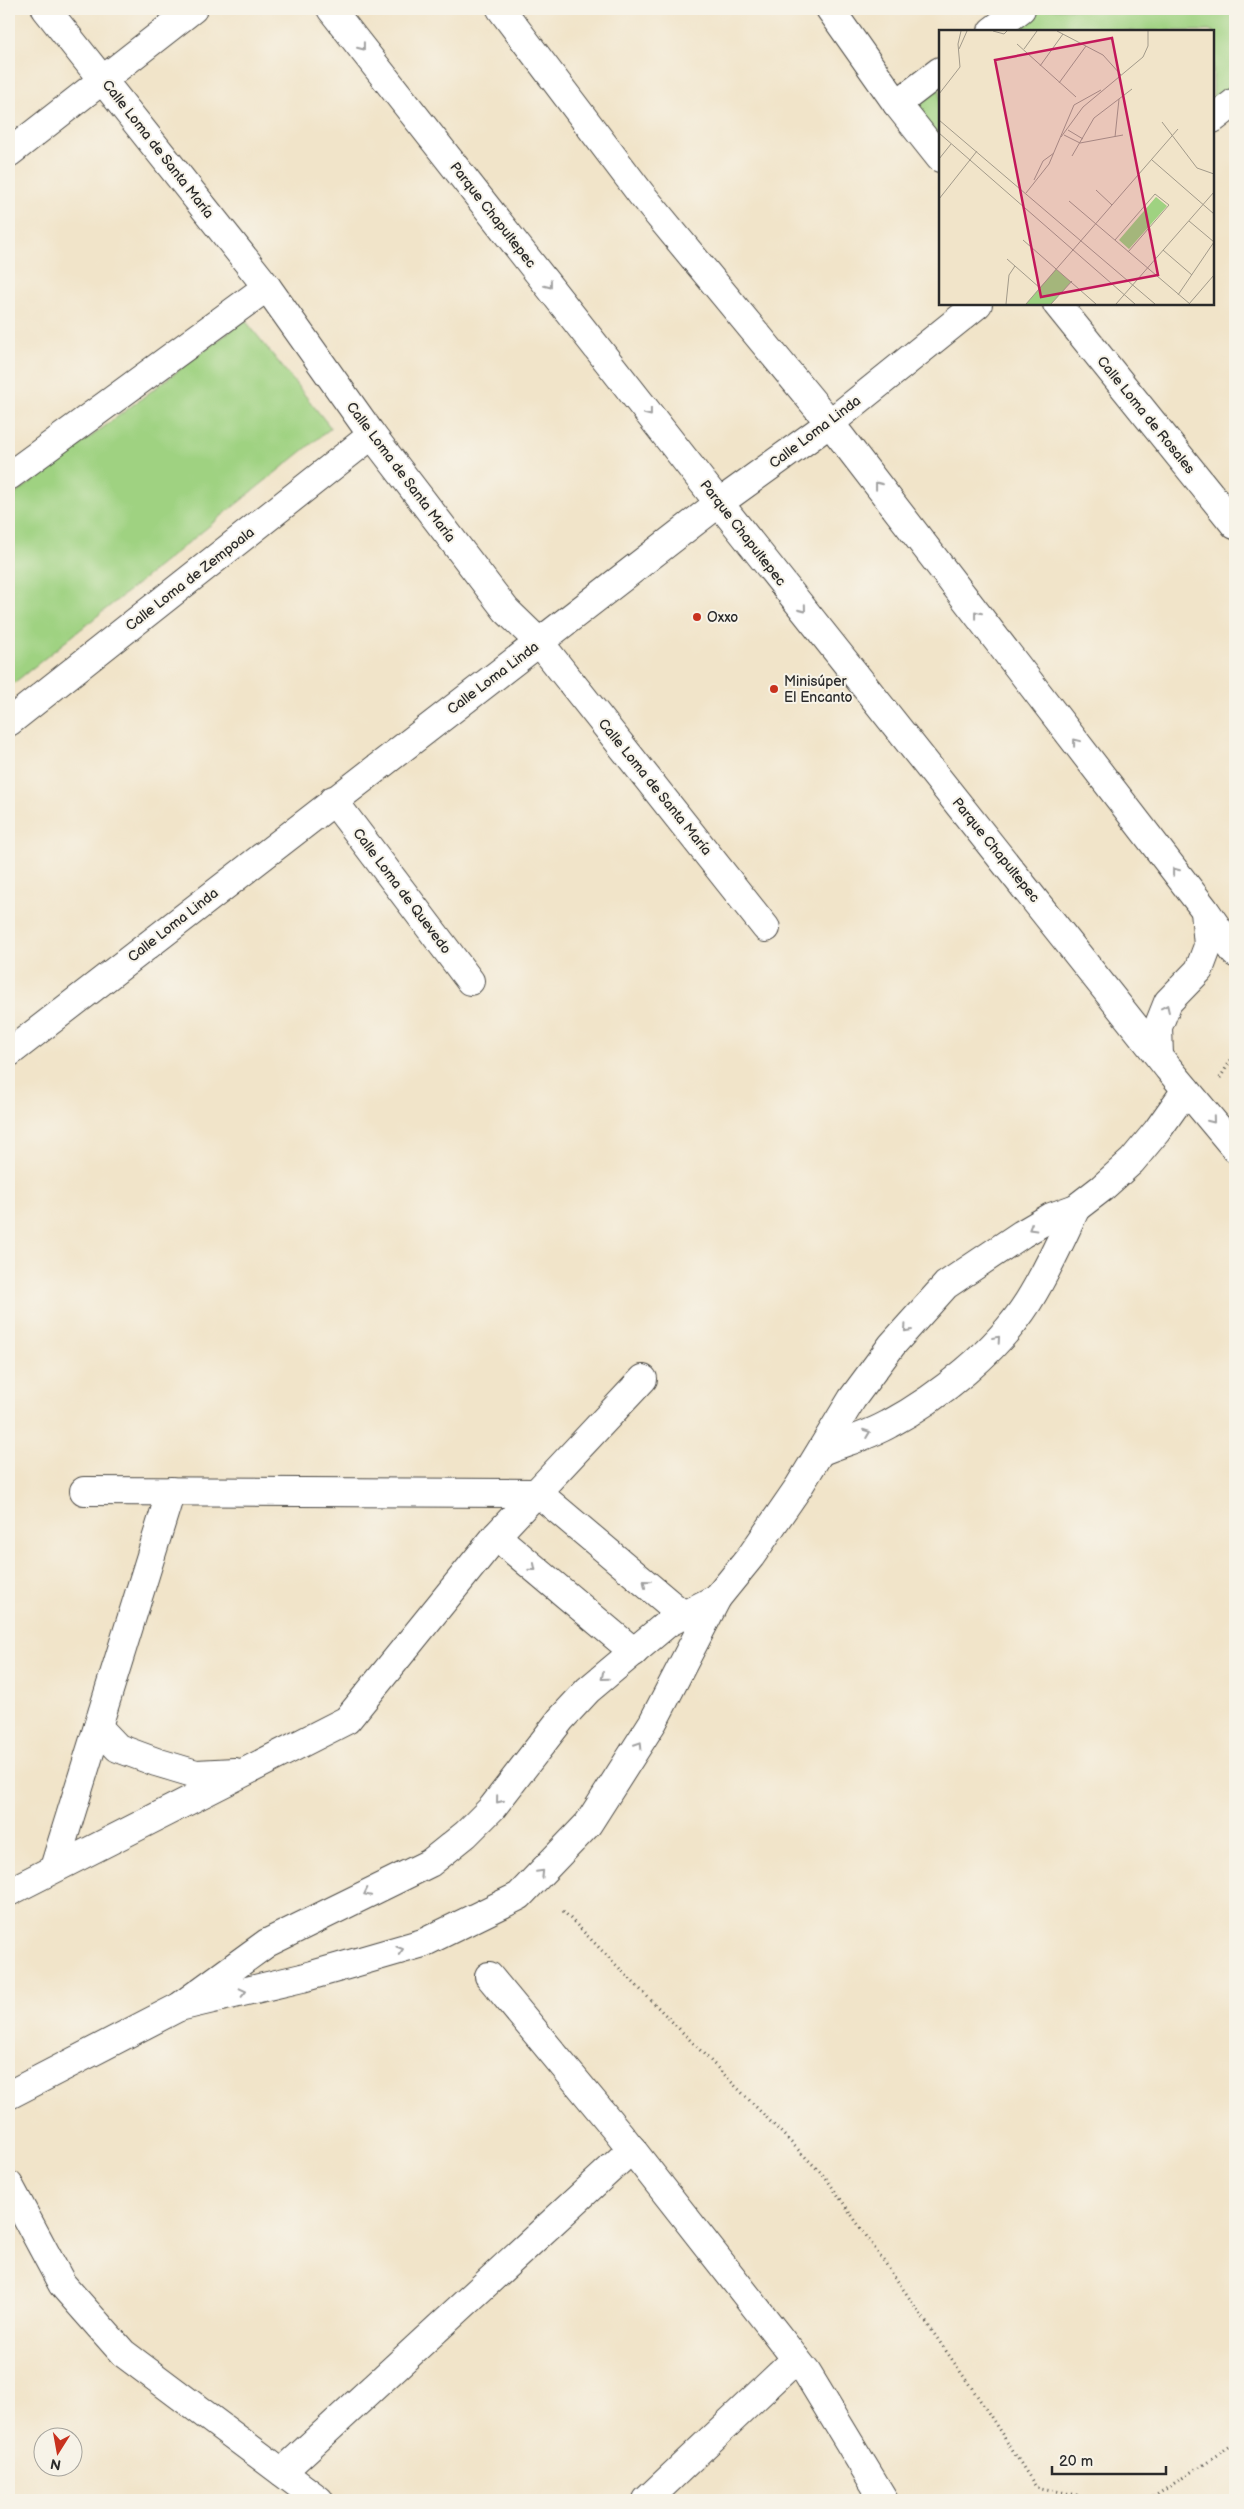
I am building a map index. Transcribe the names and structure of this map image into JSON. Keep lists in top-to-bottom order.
{
  "streets": {
    "street": [
      "Calle Loma de Santa María",
      "Parque Chapultepec",
      "Calle Loma de Rosales",
      "Calle Loma Linda",
      "Calle Loma de Zempoala",
      "Calle Loma de Quevedo"
    ]
  },
  "crossings": [
    ["Calle Loma de Santa María", "Calle Loma Linda"],
    ["Calle Loma de Santa María", "Calle Loma de Zempoala"],
    ["Parque Chapultepec", "Calle Loma Linda"],
    ["Calle Loma Linda", "Calle Loma de Quevedo"]
  ],
  "places": ["Oxxo", "Minisúper El Encanto"],
  "scale_bar": "20 m",
  "north": "bottom"
}
